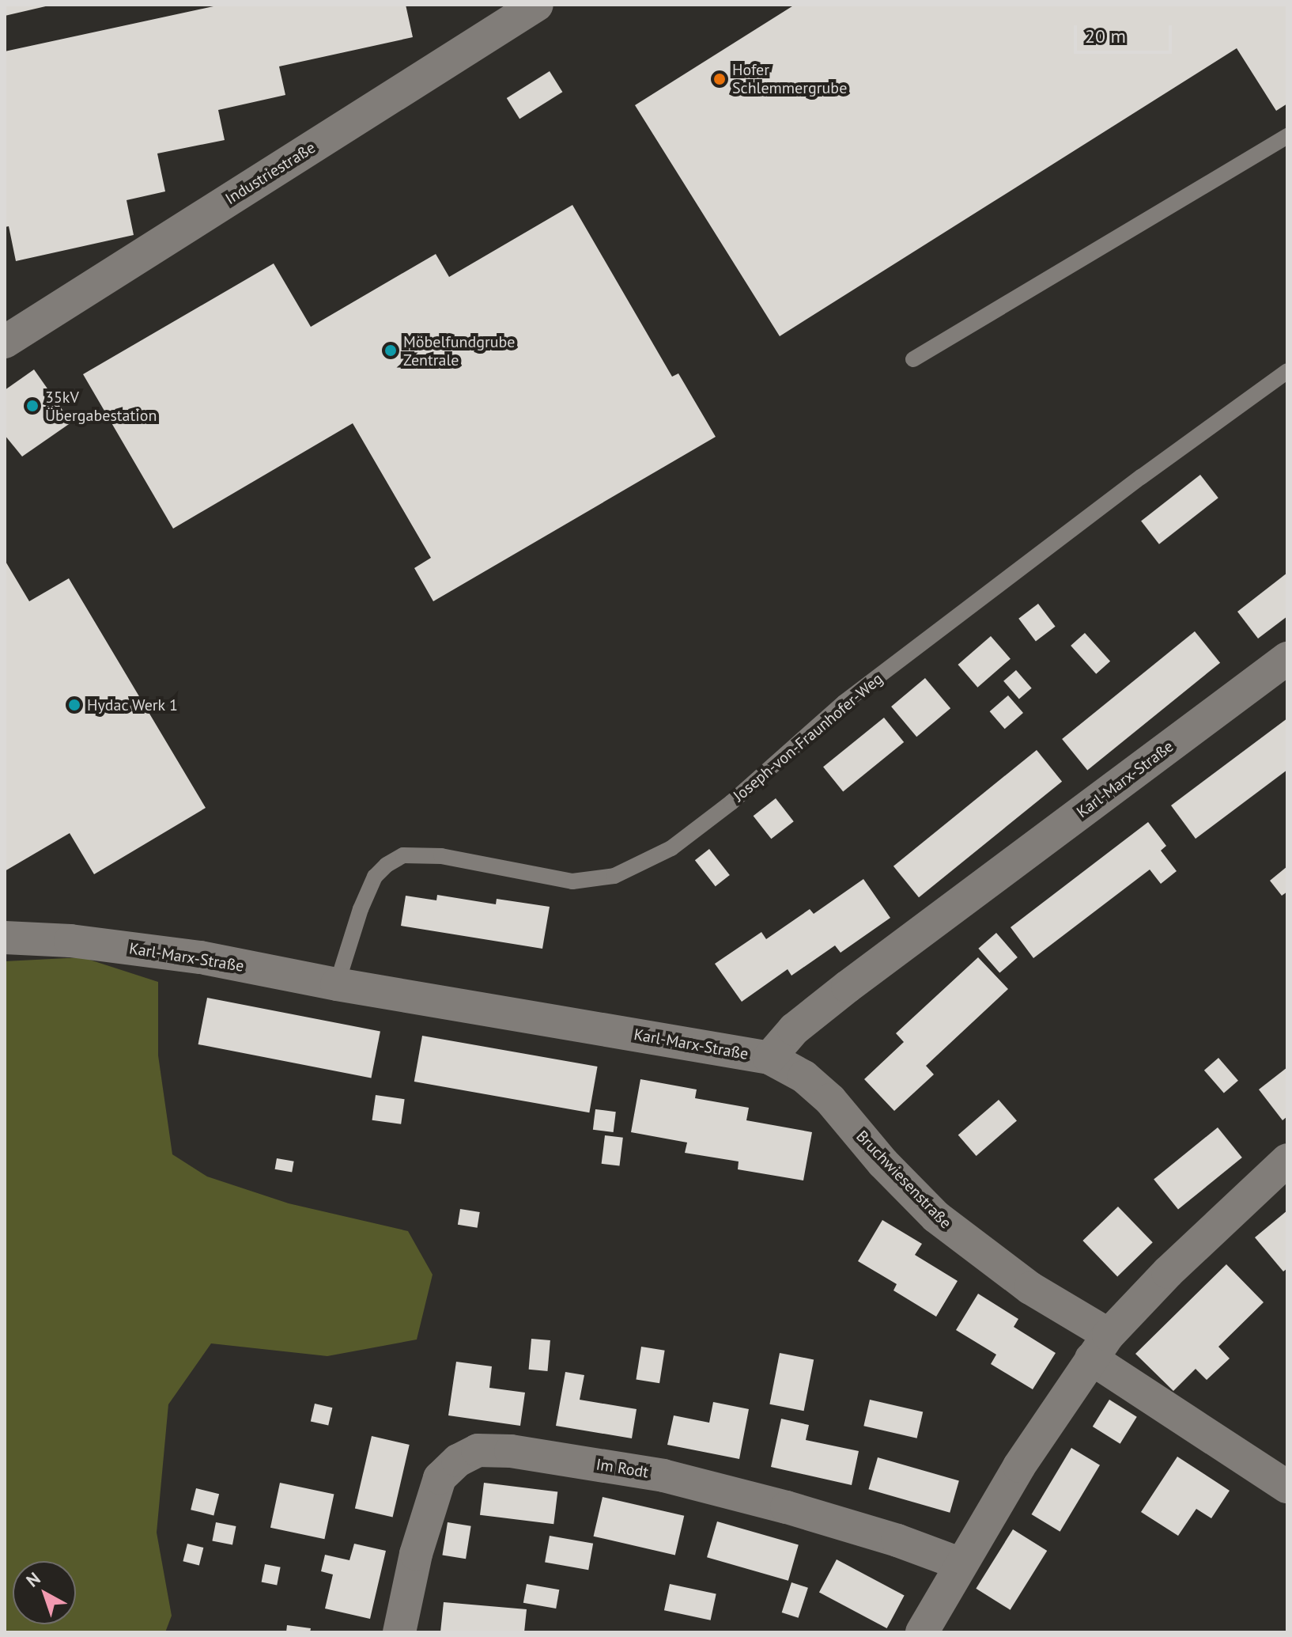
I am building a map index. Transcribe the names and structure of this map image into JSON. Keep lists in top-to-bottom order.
{
  "streets": {
    "street": [
      "Industriestraße",
      "Karl-Marx-Straße",
      "Bruchwiesenstraße",
      "Im Rodt"
    ],
    "lane": ["Joseph-von-Fraunhofer-Weg"]
  },
  "crossings": [
    ["Joseph-von-Fraunhofer-Weg", "Karl-Marx-Straße"],
    ["Karl-Marx-Straße", "Bruchwiesenstraße"]
  ],
  "places": [
    "Hofer Schlemmergrube",
    "Möbelfundgrube Zentrale",
    "35kV Übergabestation",
    "Hydac Werk 1"
  ],
  "scale_bar": "20 m",
  "north": "top left"
}
